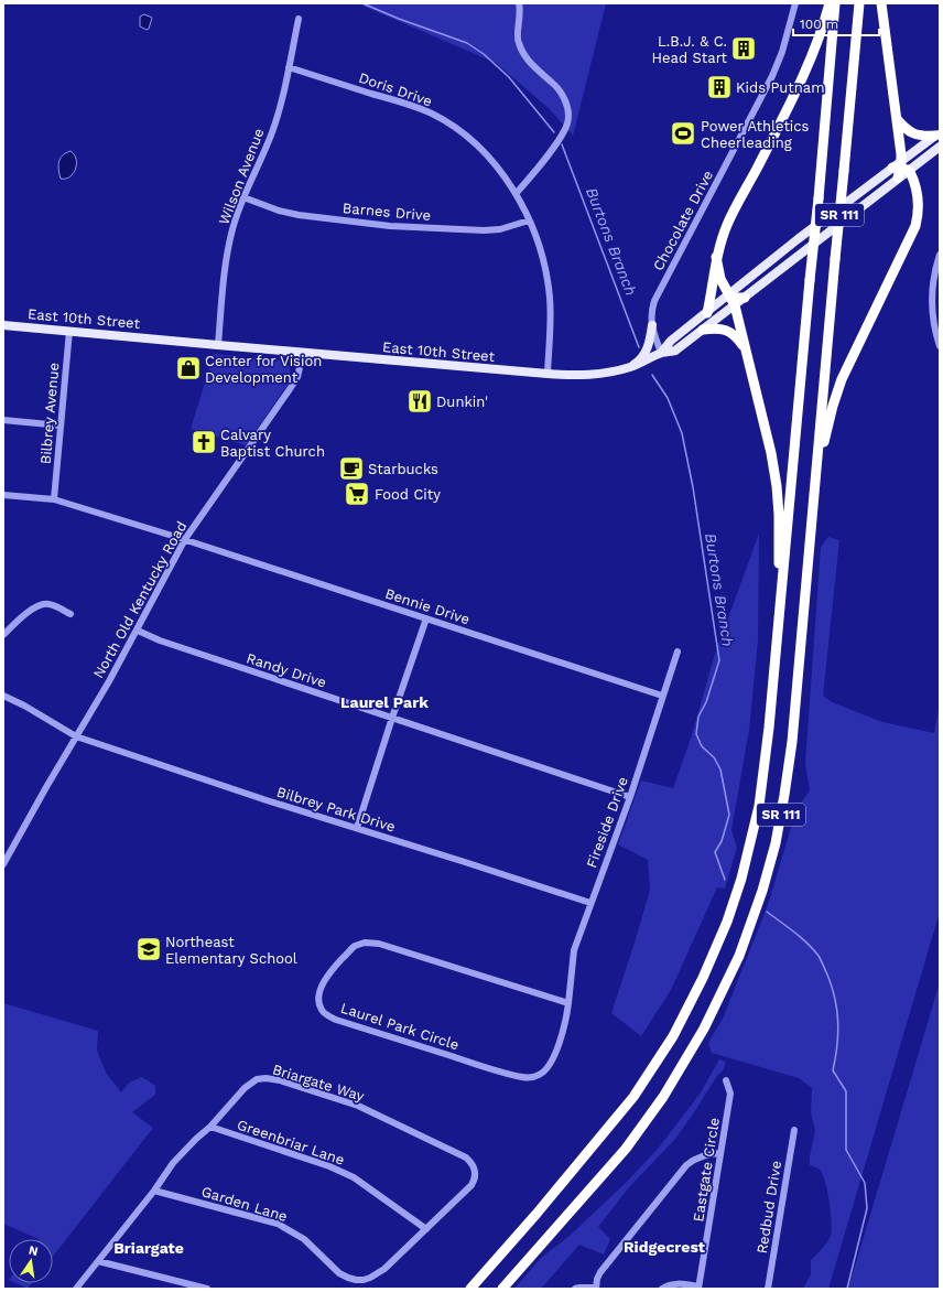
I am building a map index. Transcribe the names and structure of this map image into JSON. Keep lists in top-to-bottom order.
{
  "streets": {
    "highway": ["SR 111"],
    "main road": ["East 10th Street"],
    "street": [
      "Doris Drive",
      "Wilson Avenue",
      "Barnes Drive",
      "Chocolate Drive",
      "Bilbrey Avenue",
      "North Old Kentucky Road",
      "Bennie Drive",
      "Randy Drive",
      "Bilbrey Park Drive",
      "Fireside Drive",
      "Laurel Park Circle",
      "Briargate Way",
      "Greenbriar Lane",
      "Eastgate Circle",
      "Garden Lane",
      "Redbud Drive"
    ]
  },
  "crossings": [
    ["Doris Drive", "Wilson Avenue"],
    ["Doris Drive", "Barnes Drive"],
    ["Doris Drive", "East 10th Street"],
    ["Wilson Avenue", "Barnes Drive"],
    ["Wilson Avenue", "East 10th Street"],
    ["Chocolate Drive", "East 10th Street"],
    ["East 10th Street", "Bilbrey Avenue"],
    ["East 10th Street", "North Old Kentucky Road"],
    ["Bilbrey Avenue", "Bennie Drive"],
    ["North Old Kentucky Road", "Bennie Drive"],
    ["North Old Kentucky Road", "Randy Drive"],
    ["North Old Kentucky Road", "Bilbrey Park Drive"],
    ["Bennie Drive", "Fireside Drive"],
    ["Randy Drive", "Fireside Drive"],
    ["Bilbrey Park Drive", "Fireside Drive"],
    ["Fireside Drive", "Laurel Park Circle"],
    ["Briargate Way", "Greenbriar Lane"],
    ["Briargate Way", "Garden Lane"],
    ["Greenbriar Lane", "Garden Lane"]
  ],
  "districts": ["Laurel Park", "Ridgecrest", "Briargate"],
  "water": ["Burtons Branch"],
  "places": {
    "building": ["L.B.J. & C. Head Start", "Kids Putnam"],
    "sports": ["Power Athletics Cheerleading"],
    "shop": ["Center for Vision Development"],
    "restaurant": ["Dunkin'"],
    "church": ["Calvary Baptist Church"],
    "cafe": ["Starbucks"],
    "supermarket": ["Food City"],
    "school or university": ["Northeast Elementary School"]
  },
  "scale_bar": "100 m",
  "north": "top"
}
